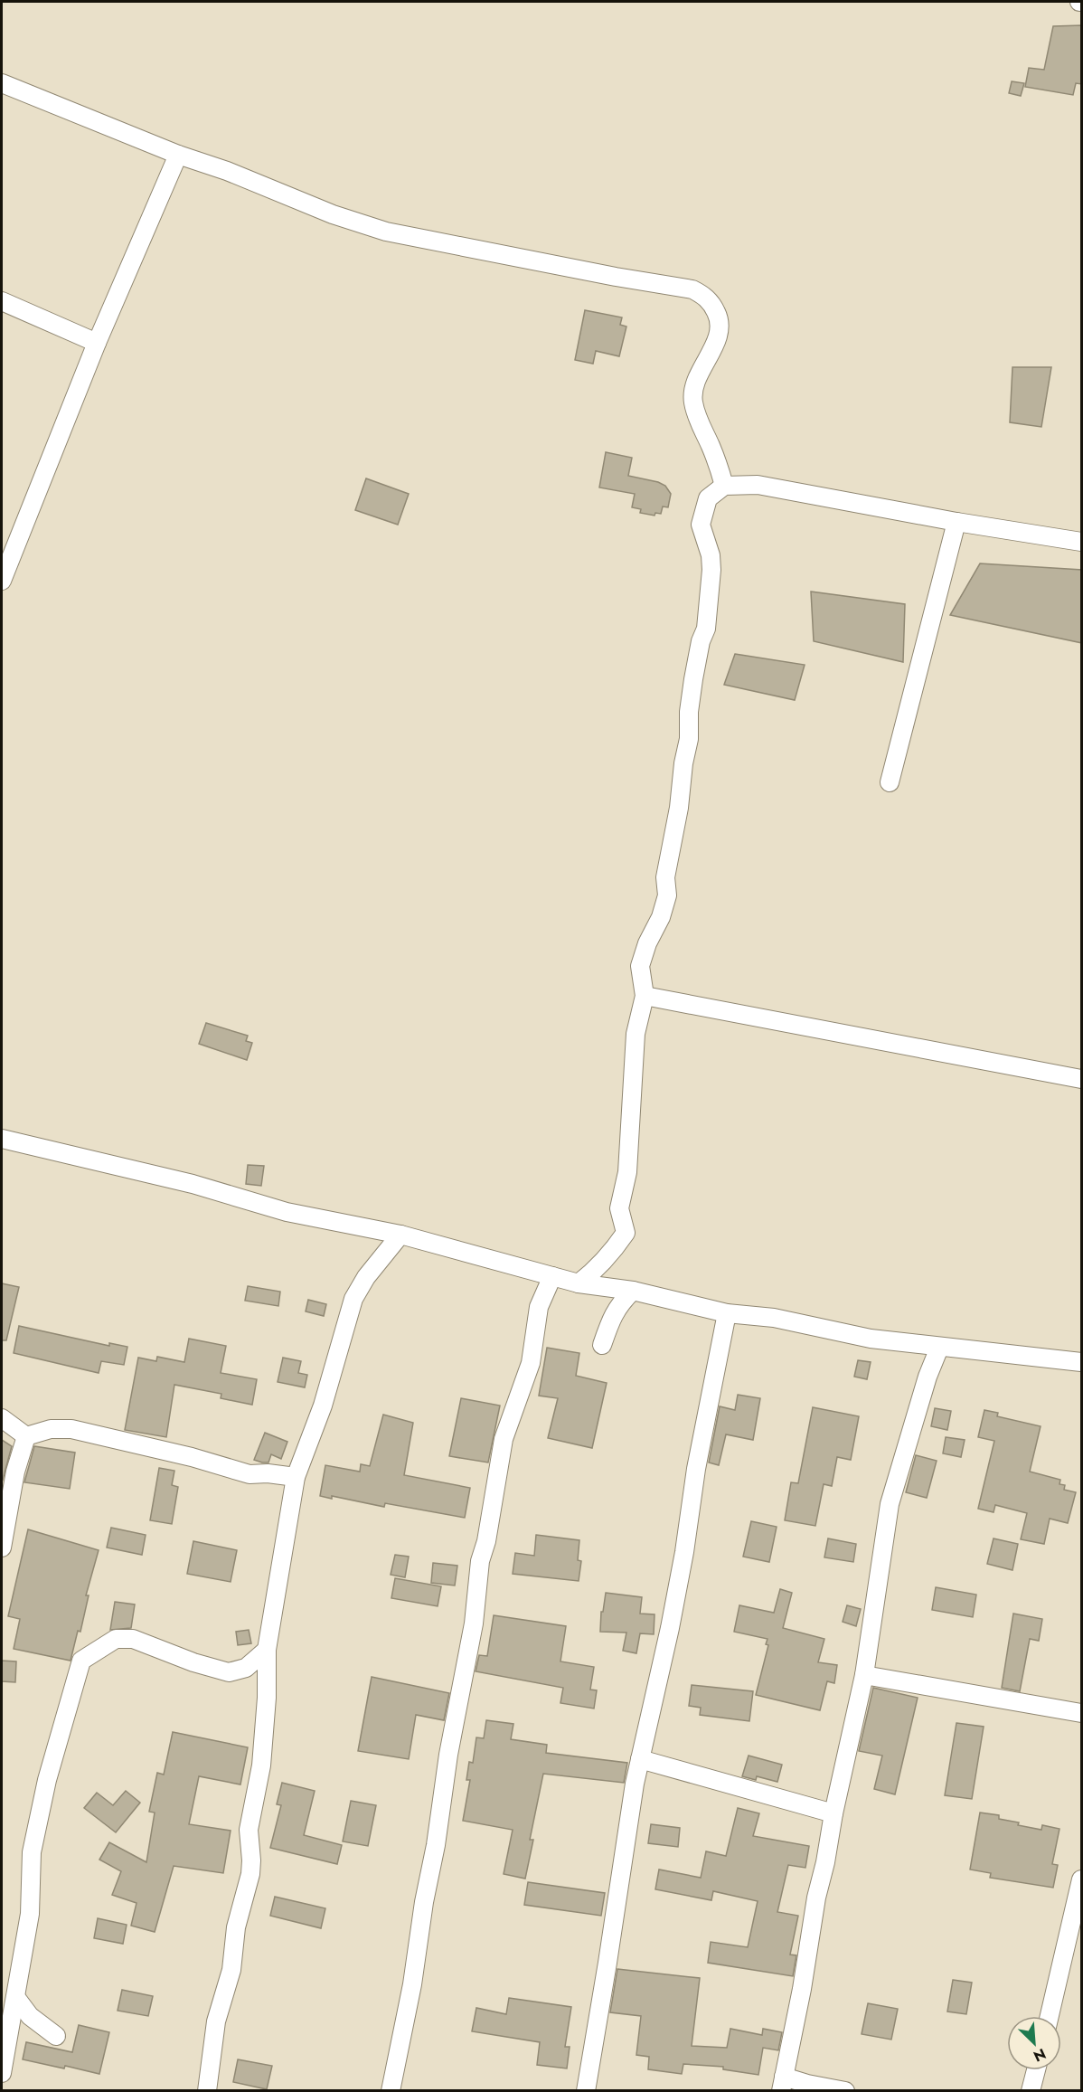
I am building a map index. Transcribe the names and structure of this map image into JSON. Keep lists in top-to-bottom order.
{
  "north": "bottom right"
}
